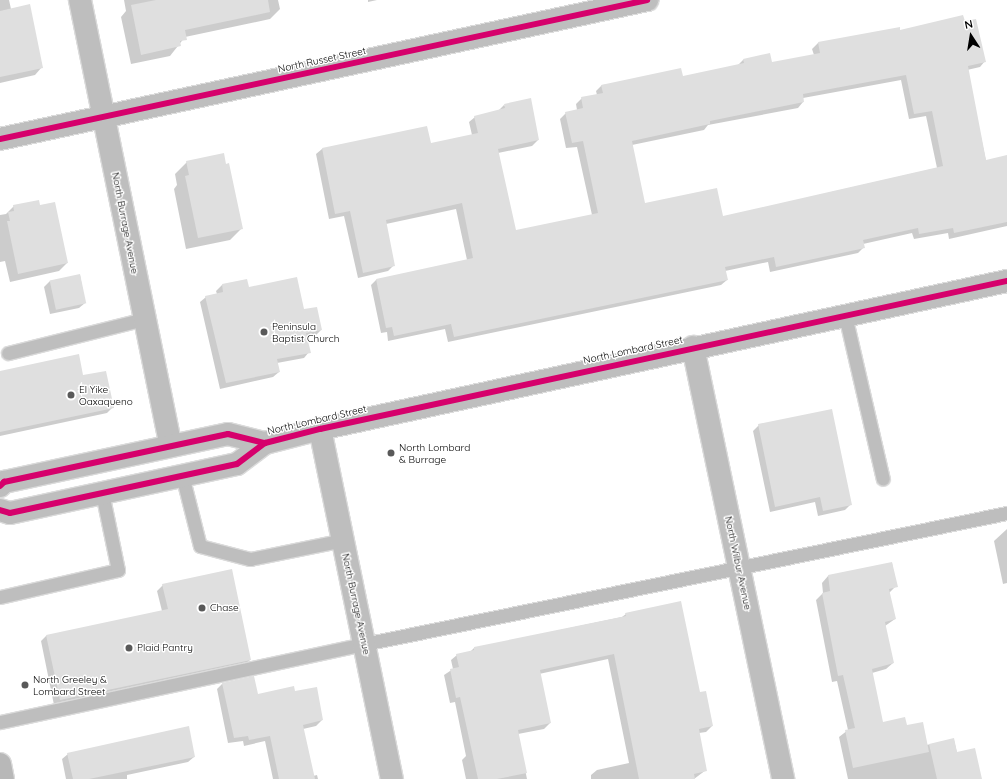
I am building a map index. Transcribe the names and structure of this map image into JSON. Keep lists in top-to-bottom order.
{
  "streets": {
    "street": [
      "North Russet Street",
      "North Burrage Avenue",
      "North Lombard Street",
      "North Wilbur Avenue"
    ]
  },
  "crossings": [
    ["North Russet Street", "North Burrage Avenue"],
    ["North Burrage Avenue", "North Lombard Street"],
    ["North Lombard Street", "North Wilbur Avenue"]
  ],
  "places": [
    "Peninsula Baptist Church",
    "El Yike Oaxaqueno",
    "North Lombard & Burrage",
    "Chase",
    "Plaid Pantry",
    "North Greeley & Lombard Street"
  ],
  "north": "top"
}
